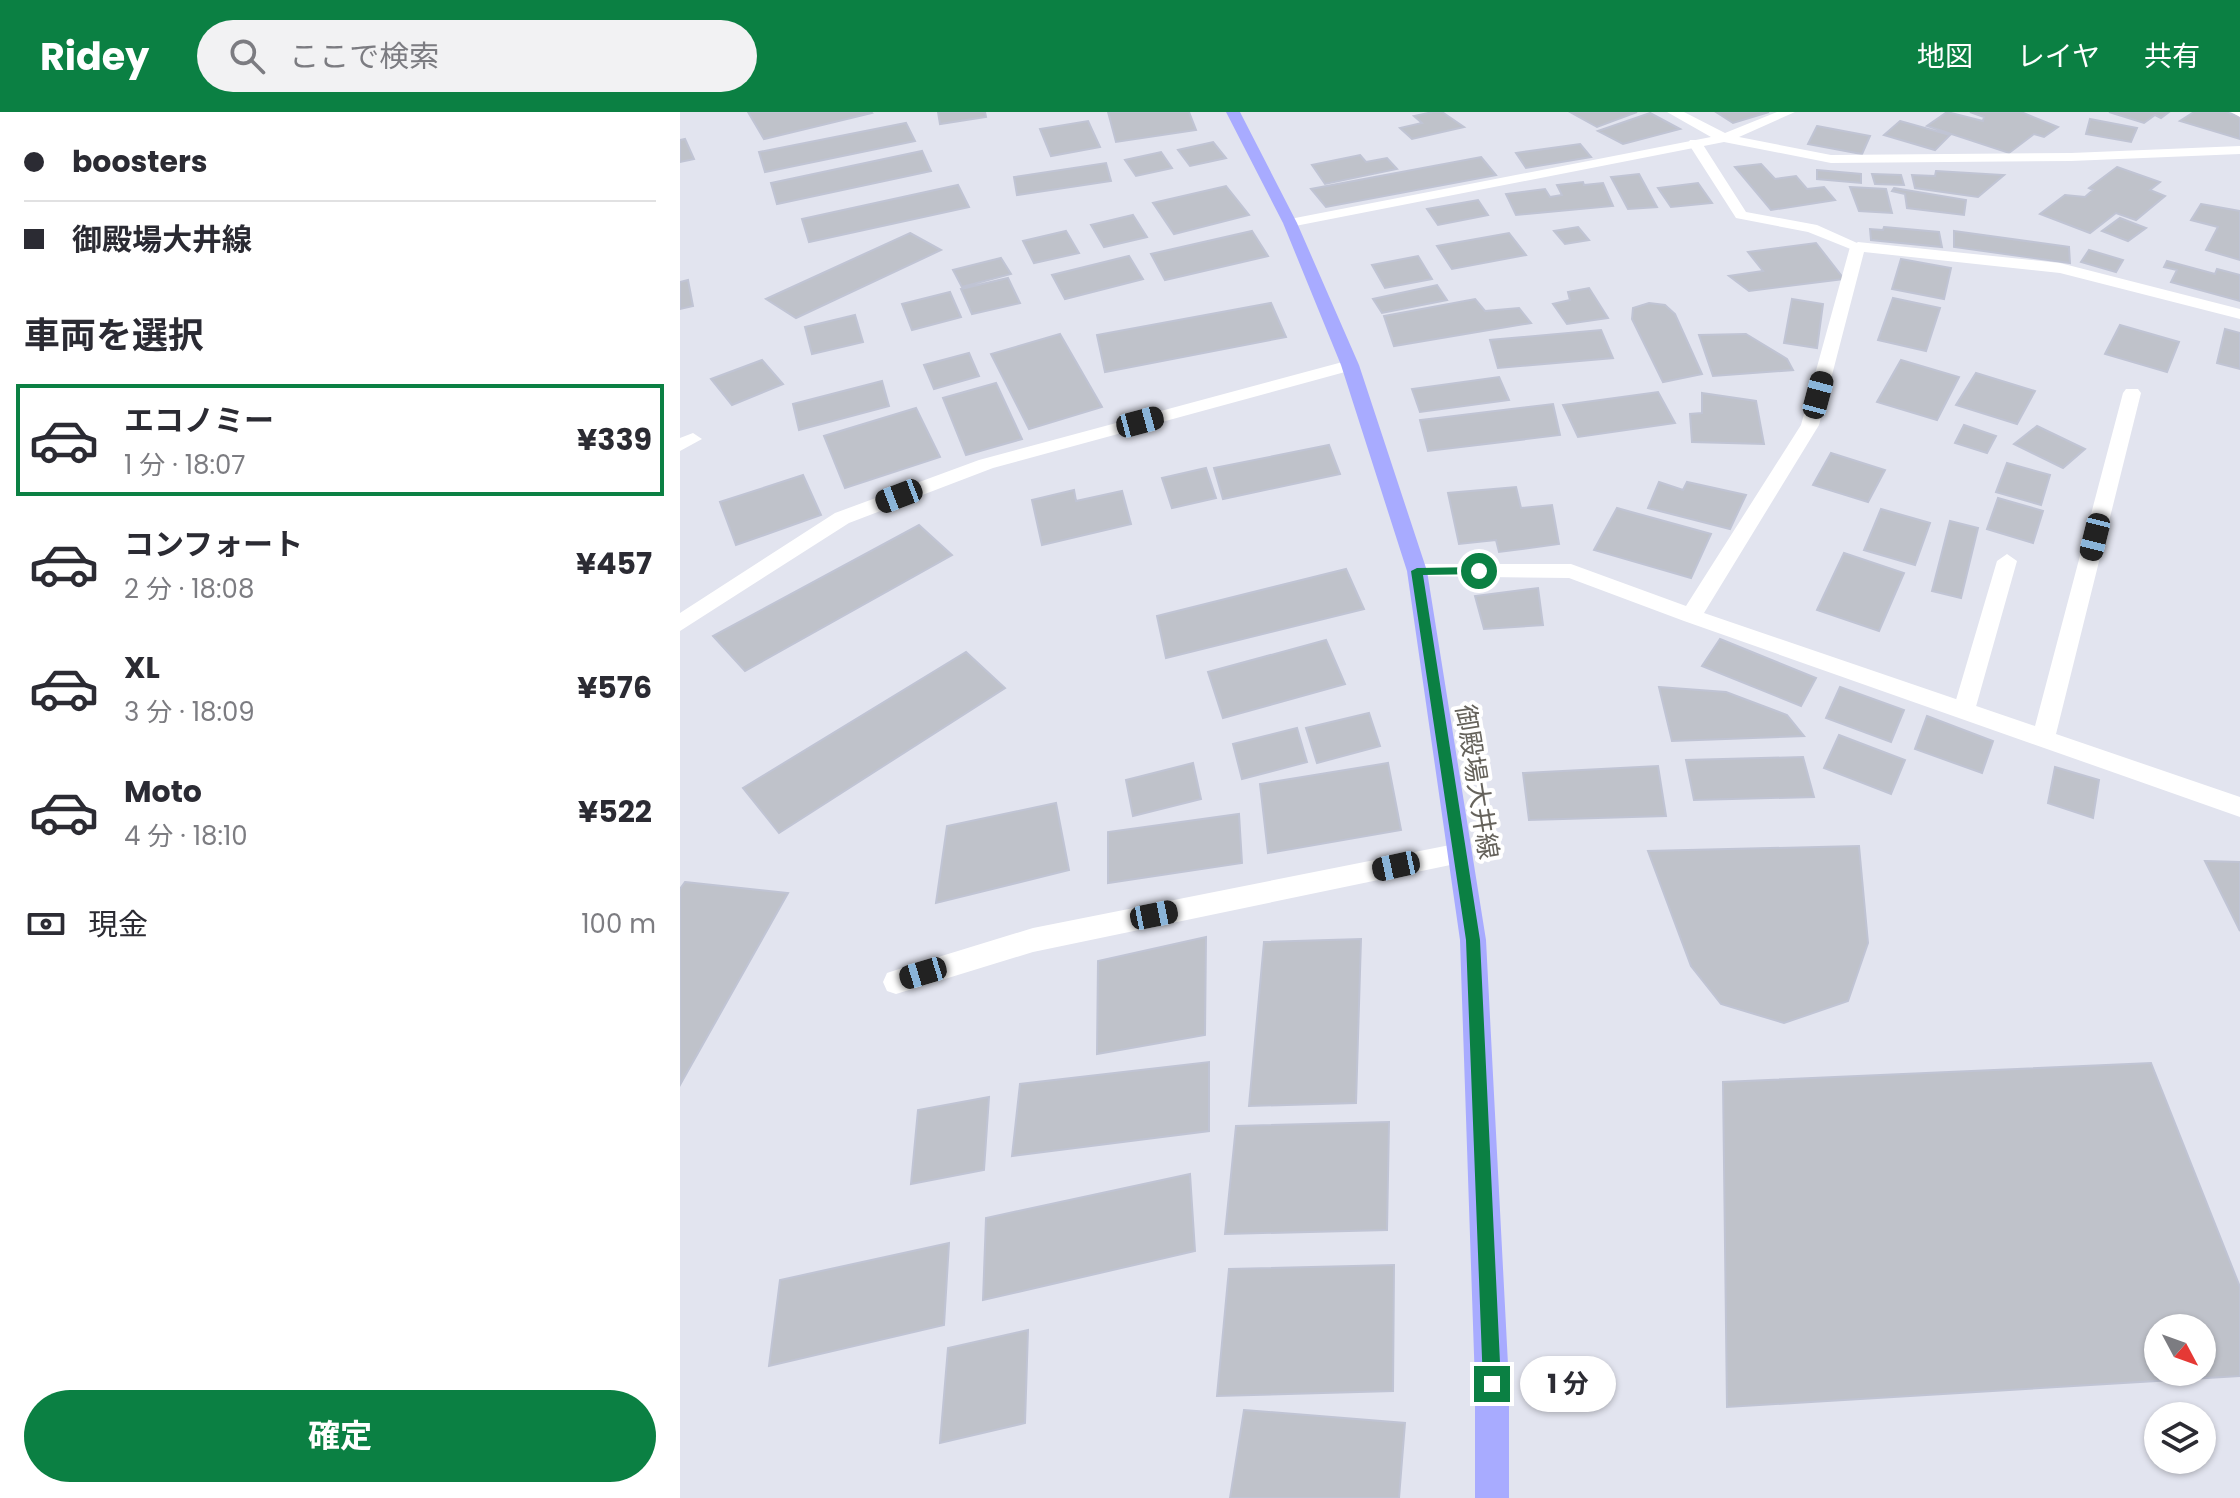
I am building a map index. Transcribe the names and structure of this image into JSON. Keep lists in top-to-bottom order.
{
  "streets": {
    "main road": ["御殿場大井線"]
  },
  "north": "bottom right",
  "page": {
    "header": "Ridey",
    "search": "ここで検索",
    "nav": ["地図", "レイヤ", "共有"],
    "banner": ["boosters", "御殿場大井線"],
    "heading": "車両を選択",
    "list": [
      {
        "name": "エコノミー",
        "note": "1 分 · 18:07",
        "value": "¥339"
      },
      {
        "name": "コンフォート",
        "note": "2 分 · 18:08",
        "value": "¥457"
      },
      {
        "name": "XL",
        "note": "3 分 · 18:09",
        "value": "¥576"
      },
      {
        "name": "Moto",
        "note": "4 分 · 18:10",
        "value": "¥522"
      }
    ],
    "pay": ["現金", "100 m"],
    "bubble": "1 分",
    "buttons": "確定"
  }
}
